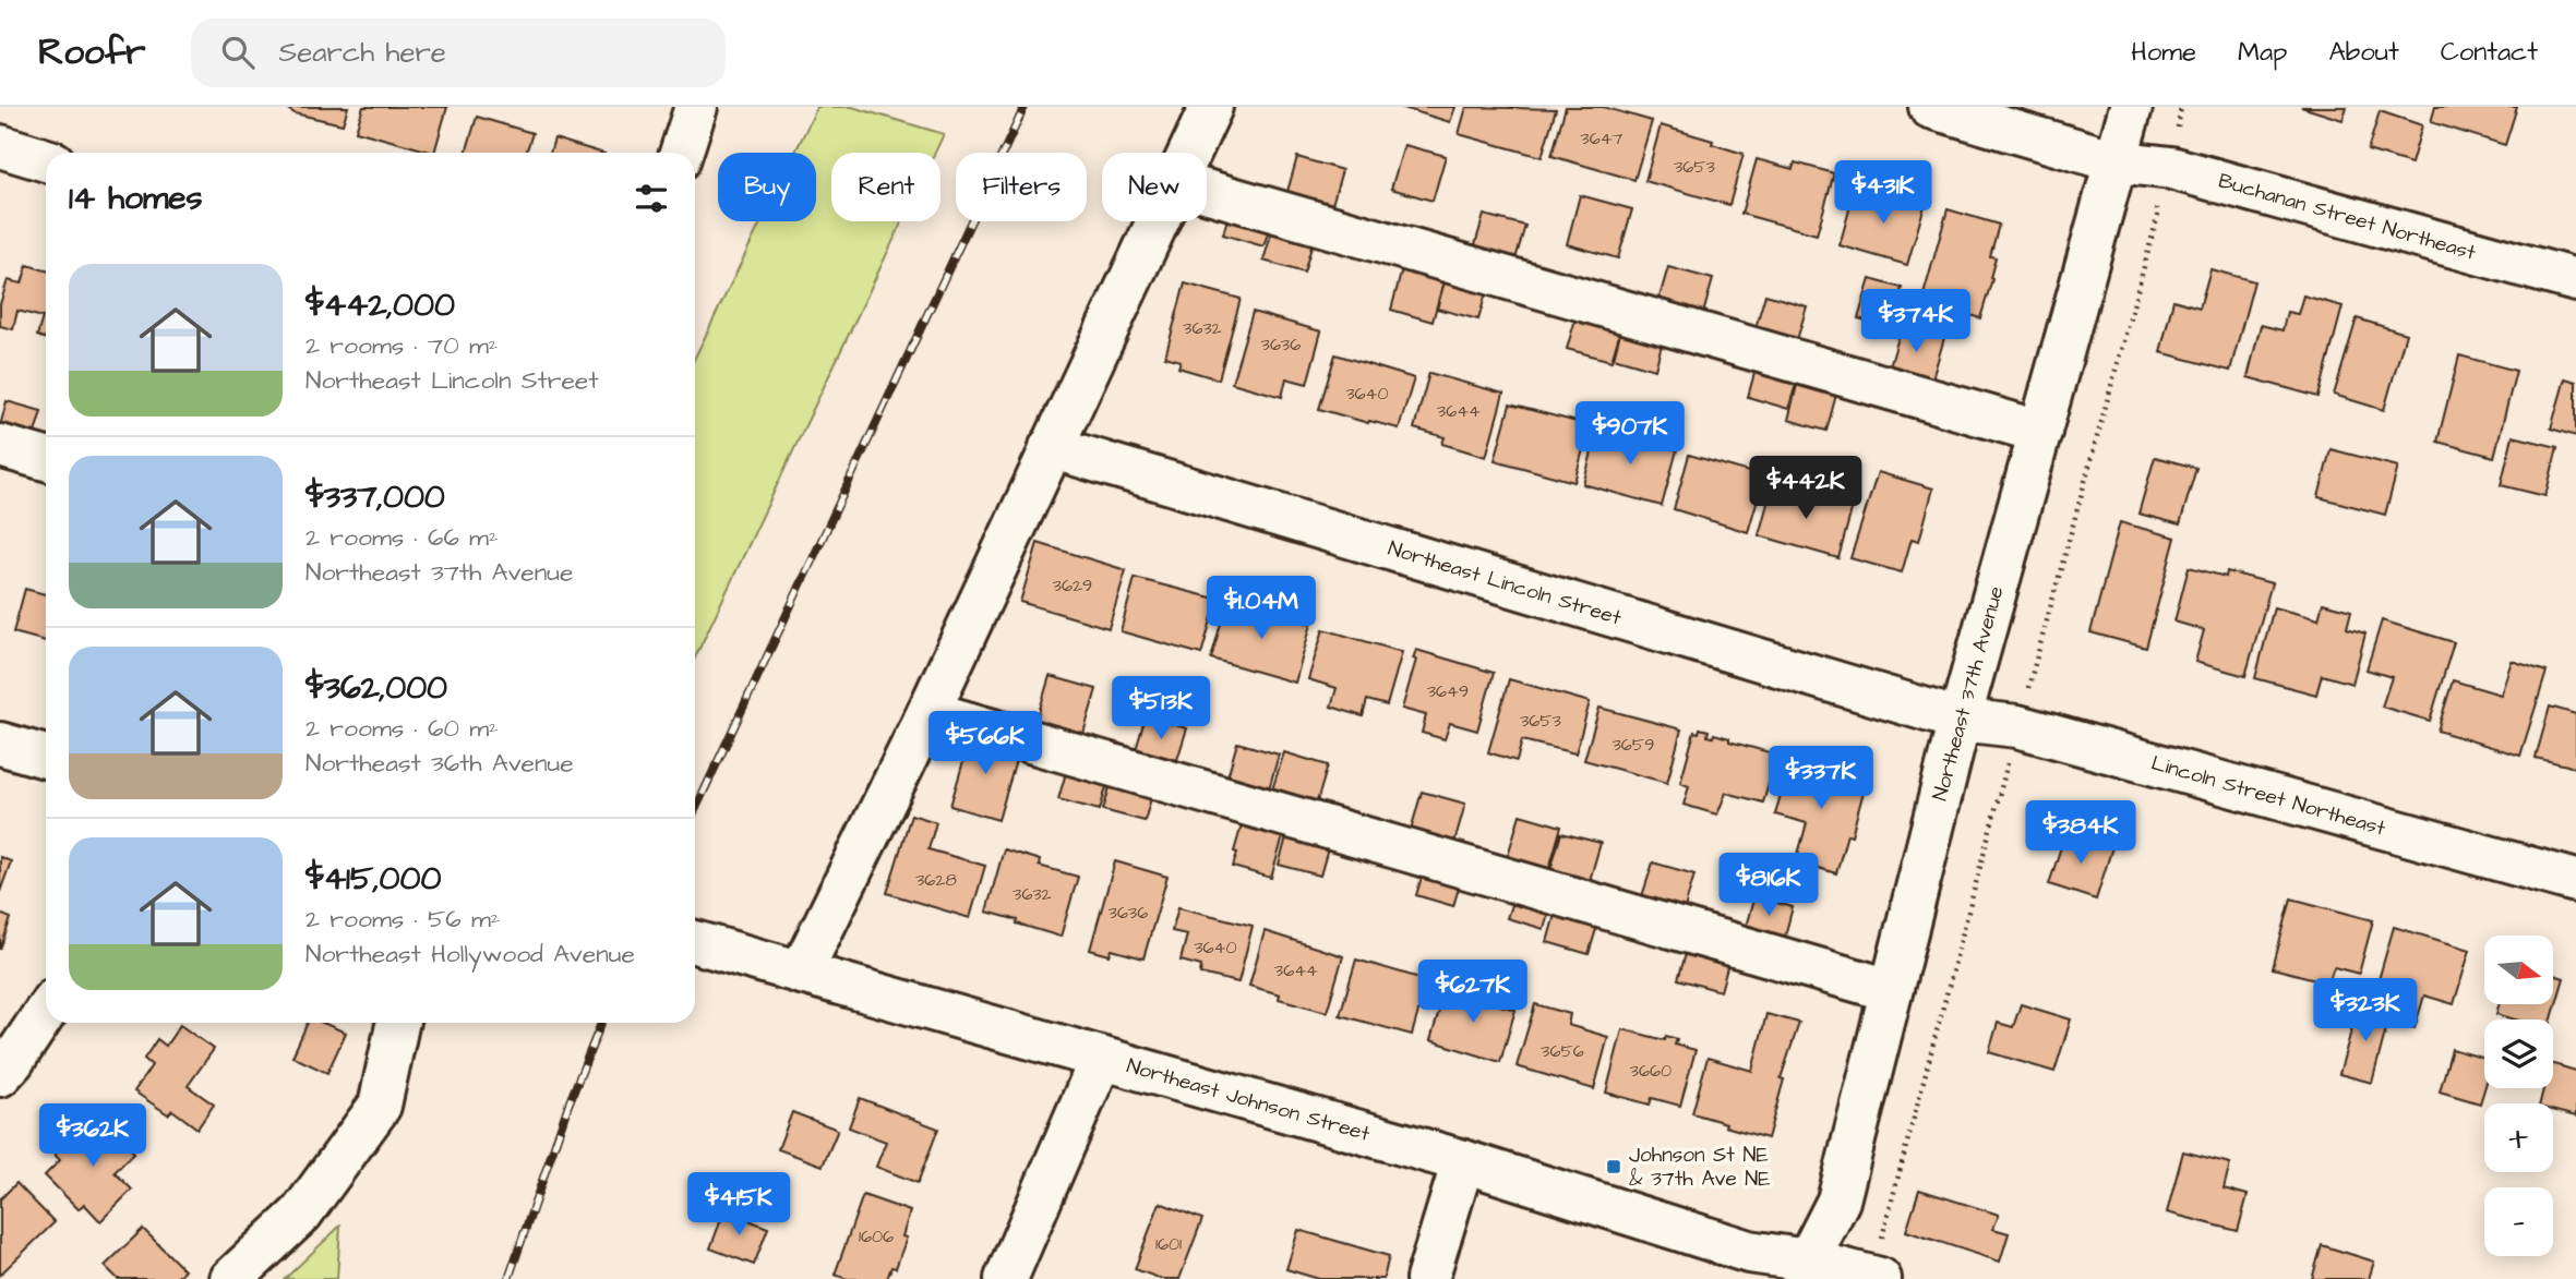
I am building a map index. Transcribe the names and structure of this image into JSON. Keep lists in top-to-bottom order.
{
  "streets": {
    "street": [
      "Buchanan Street Northeast",
      "Northeast Lincoln Street",
      "Northeast 37th Avenue",
      "Lincoln Street Northeast",
      "Northeast Johnson Street"
    ]
  },
  "crossings": [
    ["Buchanan Street Northeast", "Northeast 37th Avenue"],
    ["Northeast Lincoln Street", "Northeast 37th Avenue"],
    ["Northeast Lincoln Street", "Lincoln Street Northeast"],
    ["Northeast 37th Avenue", "Lincoln Street Northeast"],
    ["Northeast 37th Avenue", "Northeast Johnson Street"]
  ],
  "places": {
    "transit": ["Johnson St NE & 37th Ave NE"]
  },
  "house_numbers": [
    "3647",
    "3653",
    "3632",
    "3636",
    "3640",
    "3644",
    "3629",
    "3649",
    "3653",
    "3659",
    "3628",
    "3632",
    "3636",
    "3640",
    "3644",
    "3656",
    "3660",
    "1606",
    "1601"
  ],
  "north": "right",
  "page": {
    "header": "Roofr",
    "search": "Search here",
    "nav": [
      "Home",
      "Map",
      "About",
      "Contact"
    ],
    "chip": [
      "Buy",
      "Rent",
      "Filters",
      "New"
    ],
    "heading": "14 homes",
    "price": [
      "$431K",
      "$374K",
      "$907K",
      "$442K",
      "$1.04M",
      "$513K",
      "$566K",
      "$337K",
      "$384K",
      "$816K",
      "$627K",
      "$323K",
      "$362K",
      "$415K"
    ],
    "list": [
      {
        "name": "$442,000",
        "note": "2 rooms · 70 m² · Northeast Lincoln Street"
      },
      {
        "name": "$337,000",
        "note": "2 rooms · 66 m² · Northeast 37th Avenue"
      },
      {
        "name": "$362,000",
        "note": "2 rooms · 60 m² · Northeast 36th Avenue"
      },
      {
        "name": "$415,000",
        "note": "2 rooms · 56 m² · Northeast Hollywood Avenue"
      }
    ],
    "map_buttons": ["+", "−"]
  }
}
